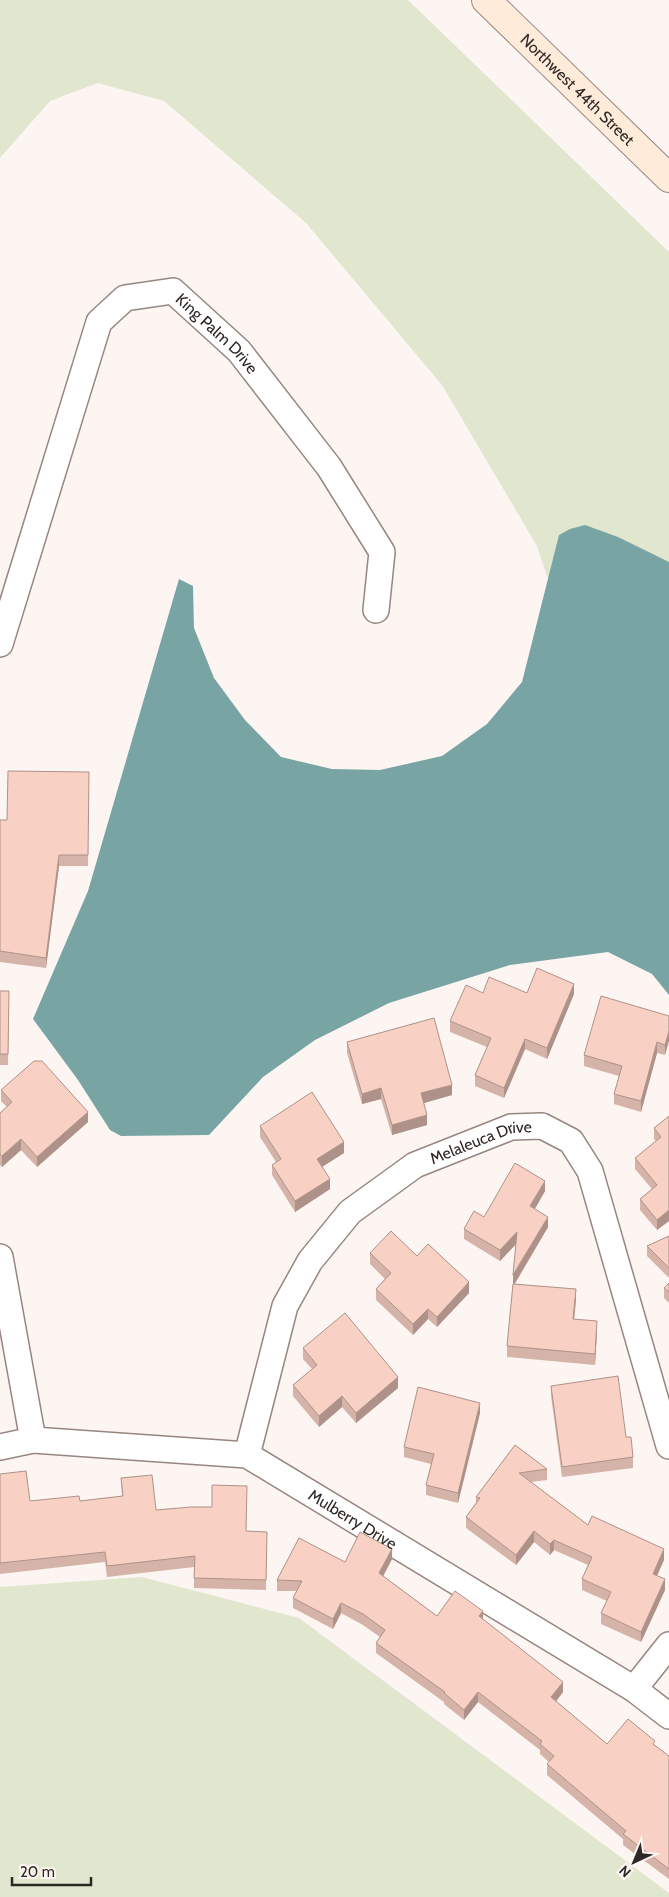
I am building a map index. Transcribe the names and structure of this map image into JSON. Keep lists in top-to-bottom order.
{
  "streets": {
    "street": [
      "Northwest 44th Street",
      "King Palm Drive",
      "Melaleuca Drive",
      "Mulberry Drive"
    ]
  },
  "crossings": [
    ["Melaleuca Drive", "Mulberry Drive"]
  ],
  "scale_bar": "20 m",
  "north": "bottom left"
}
